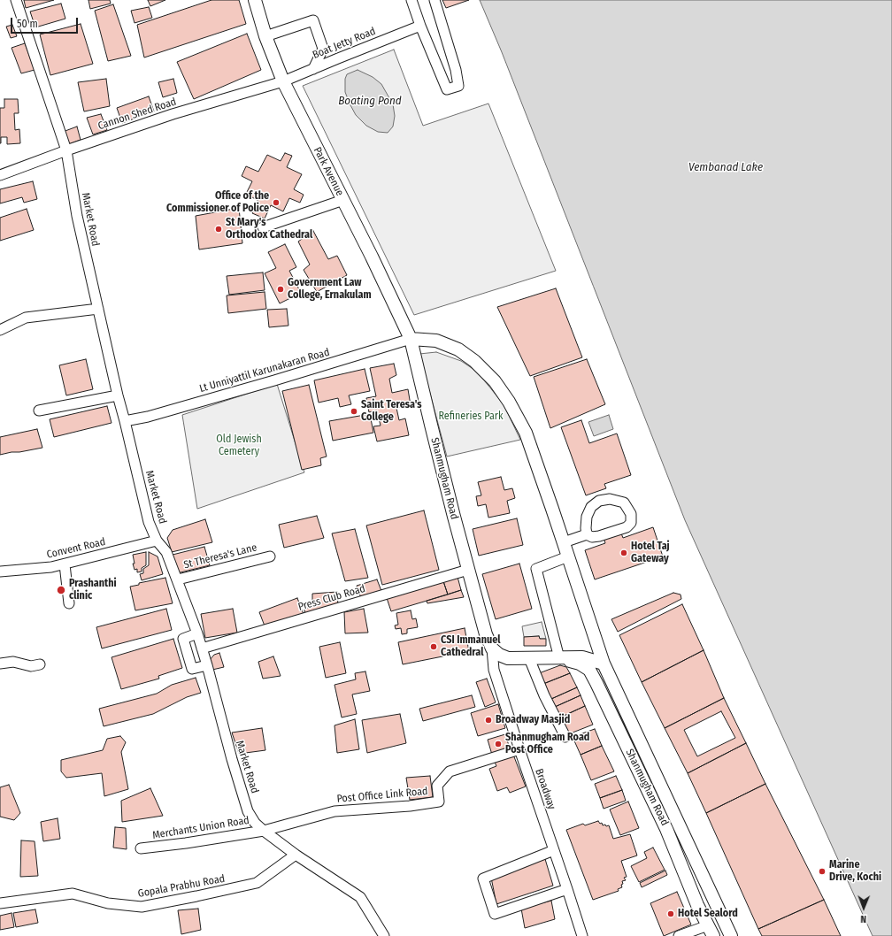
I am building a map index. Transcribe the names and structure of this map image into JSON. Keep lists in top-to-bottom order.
{
  "streets": {
    "main road": ["Park Avenue", "Shanmugham Road"],
    "street": [
      "Boat Jetty Road",
      "Cannon Shed Road",
      "Market Road",
      "Lt Unniyattil Karunakaran Road",
      "Convent Road",
      "St Theresa's Lane",
      "Press Club Road",
      "Broadway",
      "Post Office Link Road",
      "Merchants Union Road",
      "Gopala Prabhu Road"
    ]
  },
  "crossings": [
    ["Boat Jetty Road", "Cannon Shed Road"],
    ["Boat Jetty Road", "Park Avenue"],
    ["Cannon Shed Road", "Park Avenue"],
    ["Cannon Shed Road", "Market Road"],
    ["Park Avenue", "Lt Unniyattil Karunakaran Road"],
    ["Park Avenue", "Shanmugham Road"],
    ["Market Road", "Lt Unniyattil Karunakaran Road"],
    ["Market Road", "Convent Road"],
    ["Market Road", "St Theresa's Lane"],
    ["Market Road", "Press Club Road"],
    ["Market Road", "Post Office Link Road"],
    ["Market Road", "Merchants Union Road"],
    ["Market Road", "Gopala Prabhu Road"],
    ["Lt Unniyattil Karunakaran Road", "Shanmugham Road"],
    ["Shanmugham Road", "Press Club Road"],
    ["Shanmugham Road", "Broadway"],
    ["Broadway", "Post Office Link Road"],
    ["Post Office Link Road", "Merchants Union Road"]
  ],
  "water": ["Boating Pond", "Vembanad Lake"],
  "parks": ["Refineries Park", "Old Jewish Cemetery"],
  "places": [
    "Office of the Commissioner of Police",
    "St Mary's Orthodox Cathedral",
    "Government Law College, Ernakulam",
    "Saint Teresa's College",
    "Hotel Taj Gateway",
    "Prashanthi clinic",
    "CSI Immanuel Cathedral",
    "Broadway Masjid",
    "Shanmugham Road Post Office",
    "Marine Drive, Kochi",
    "Hotel Sealord"
  ],
  "scale_bar": "50 m",
  "north": "bottom"
}
